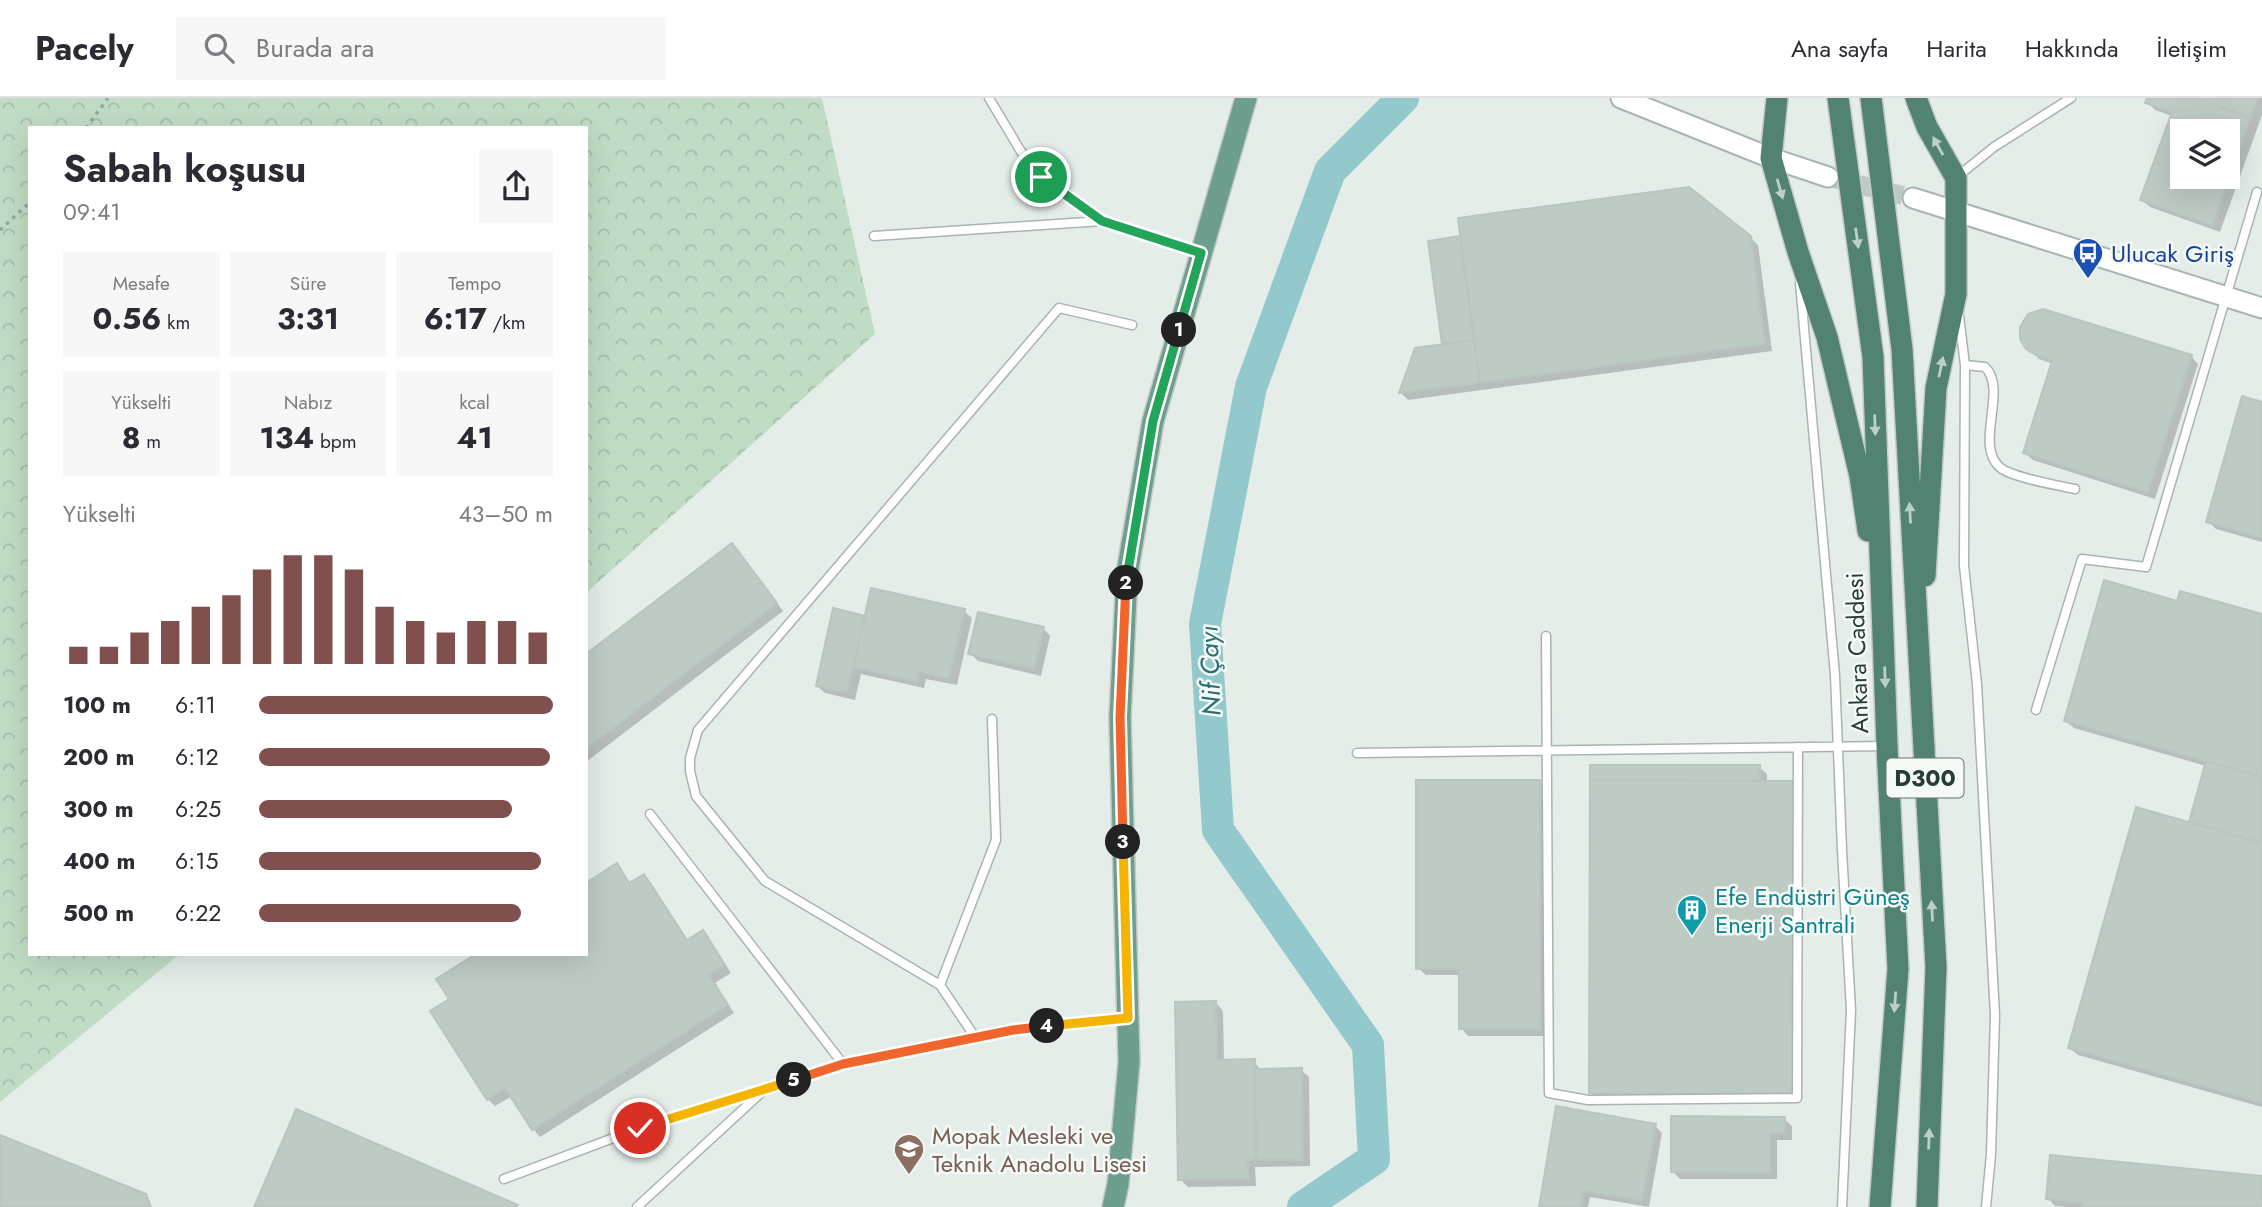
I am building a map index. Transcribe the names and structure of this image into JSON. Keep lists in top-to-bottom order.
{
  "streets": {
    "highway": ["Ankara Caddesi", "D300"]
  },
  "water": ["Nif Çayı"],
  "places": {
    "bus stop": ["Ulucak Giriş"],
    "building": ["Efe Endüstri Güneş Enerji Santrali"],
    "school or university": ["Mopak Mesleki ve Teknik Anadolu Lisesi"]
  },
  "page": {
    "header": "Pacely",
    "search": "Burada ara",
    "nav": [
      "Ana sayfa",
      "Harita",
      "Hakkında",
      "İletişim"
    ],
    "heading": ["Sabah koşusu", "09:41"],
    "stats": [
      ["Mesafe", "0.56 km"],
      ["Süre", "3:31"],
      ["Tempo", "6:17 /km"],
      ["Yükselti", "8 m"],
      ["Nabız", "134 bpm"],
      ["kcal", "41"]
    ],
    "pins": [
      "1",
      "2",
      "3",
      "4",
      "5"
    ],
    "chart": ["Yükselti", "43–50 m"],
    "list": [
      {
        "name": "100 m",
        "note": "6:11"
      },
      {
        "name": "200 m",
        "note": "6:12"
      },
      {
        "name": "300 m",
        "note": "6:25"
      },
      {
        "name": "400 m",
        "note": "6:15"
      },
      {
        "name": "500 m",
        "note": "6:22"
      }
    ]
  }
}
